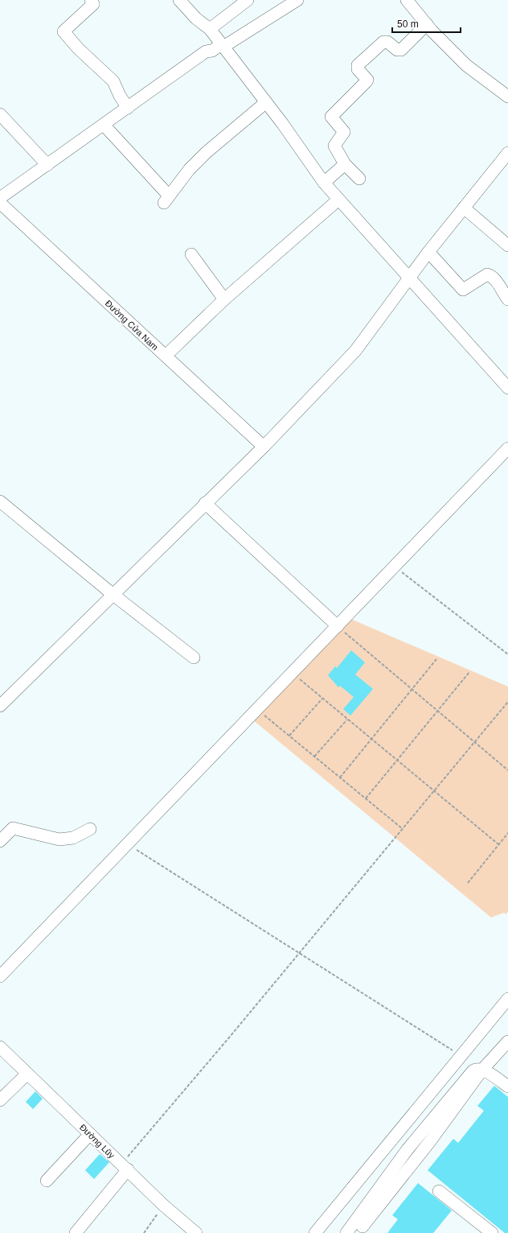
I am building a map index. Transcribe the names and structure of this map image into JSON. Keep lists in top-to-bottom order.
{
  "streets": {
    "street": ["Đường Cửa Nam", "Đường Lũy"]
  },
  "scale_bar": "50 m"
}
